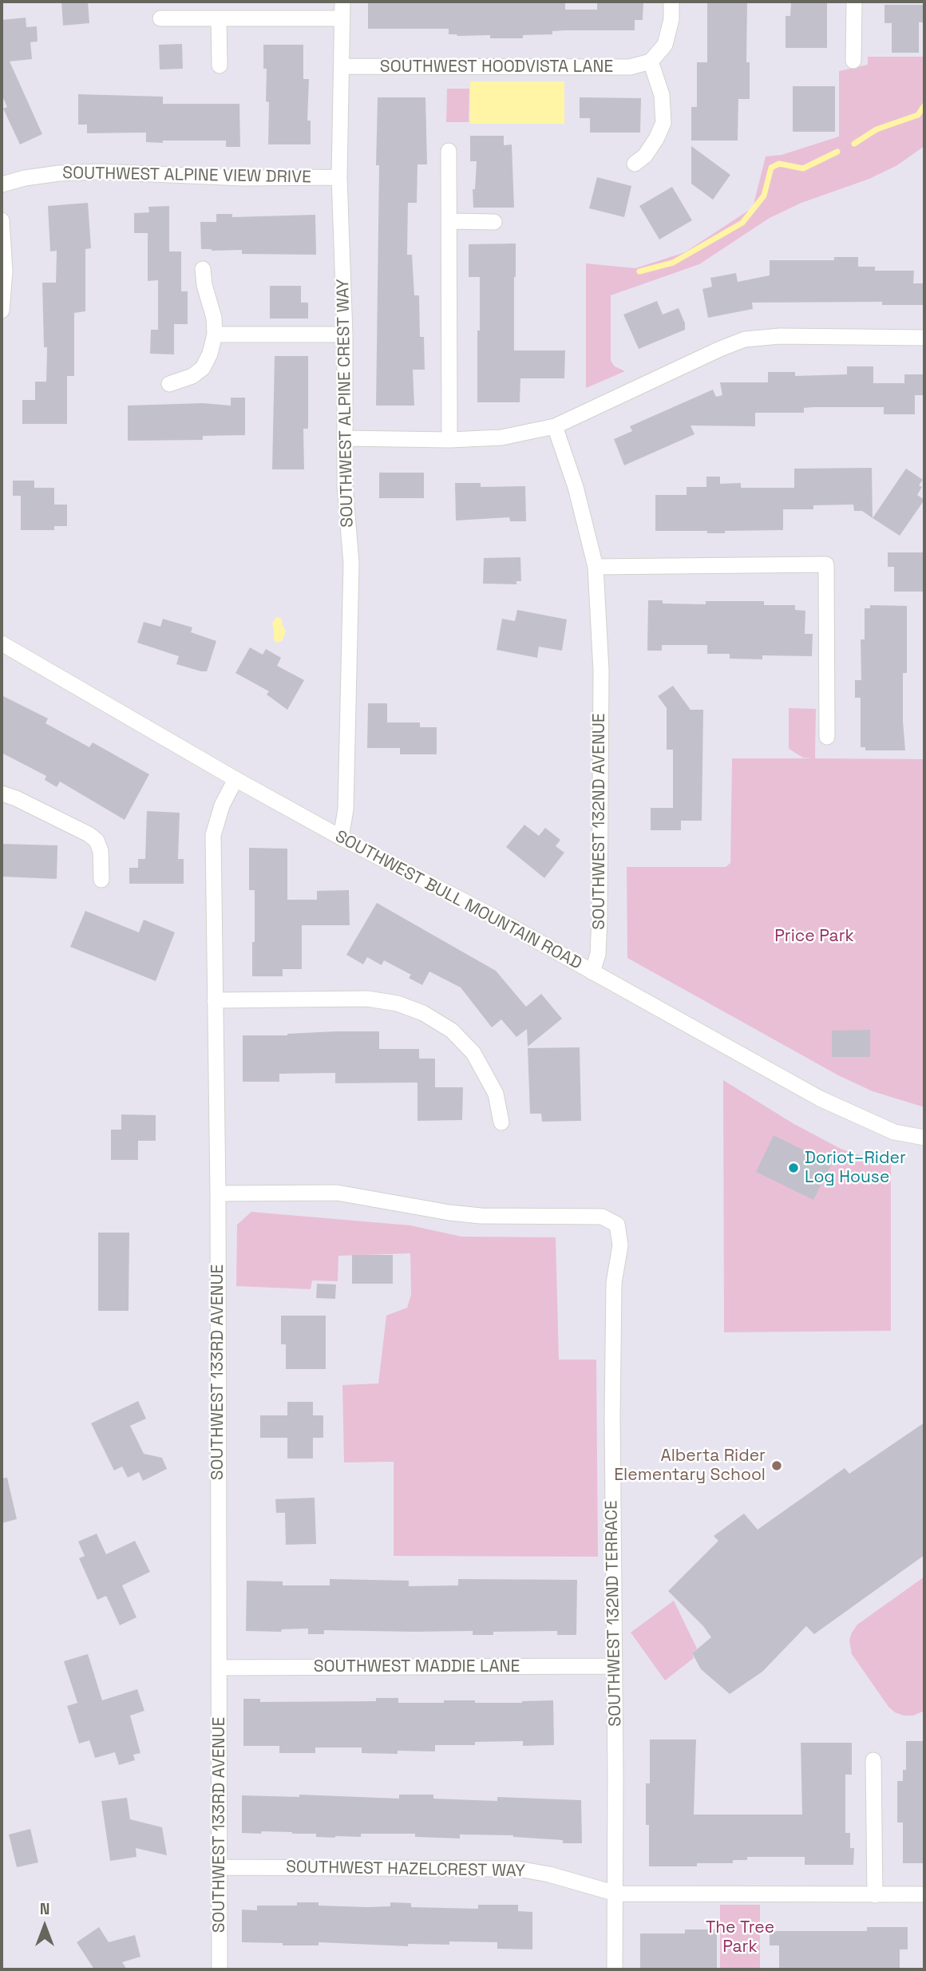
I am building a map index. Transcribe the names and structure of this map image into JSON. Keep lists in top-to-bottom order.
{
  "streets": {
    "street": [
      "SOUTHWEST HOODVISTA LANE",
      "SOUTHWEST ALPINE VIEW DRIVE",
      "SOUTHWEST ALPINE CREST WAY",
      "SOUTHWEST 132ND AVENUE",
      "SOUTHWEST BULL MOUNTAIN ROAD",
      "SOUTHWEST 133RD AVENUE",
      "SOUTHWEST 132ND TERRACE",
      "SOUTHWEST MADDIE LANE",
      "SOUTHWEST HAZELCREST WAY"
    ]
  },
  "crossings": [
    ["SOUTHWEST HOODVISTA LANE", "SOUTHWEST ALPINE CREST WAY"],
    ["SOUTHWEST ALPINE VIEW DRIVE", "SOUTHWEST ALPINE CREST WAY"],
    ["SOUTHWEST ALPINE CREST WAY", "SOUTHWEST BULL MOUNTAIN ROAD"],
    ["SOUTHWEST 132ND AVENUE", "SOUTHWEST BULL MOUNTAIN ROAD"],
    ["SOUTHWEST BULL MOUNTAIN ROAD", "SOUTHWEST 133RD AVENUE"],
    ["SOUTHWEST 133RD AVENUE", "SOUTHWEST 132ND TERRACE"],
    ["SOUTHWEST 133RD AVENUE", "SOUTHWEST MADDIE LANE"],
    ["SOUTHWEST 133RD AVENUE", "SOUTHWEST HAZELCREST WAY"],
    ["SOUTHWEST 132ND TERRACE", "SOUTHWEST MADDIE LANE"],
    ["SOUTHWEST 132ND TERRACE", "SOUTHWEST HAZELCREST WAY"]
  ],
  "parks": ["Price Park", "The Tree Park"],
  "places": ["Doriot–Rider Log House", "Alberta Rider Elementary School"],
  "north": "top"
}
